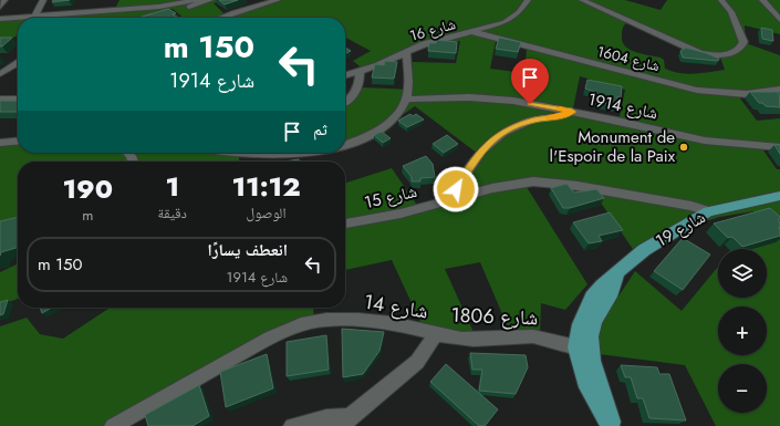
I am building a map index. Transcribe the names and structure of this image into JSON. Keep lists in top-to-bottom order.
{
  "streets": {
    "main road": ["شارع 19"],
    "street": [
      "شارع 16",
      "شارع 1604",
      "شارع 1914",
      "شارع 15",
      "شارع 14",
      "شارع 1806"
    ]
  },
  "crossings": [
    ["شارع 16", "شارع 1604"],
    ["شارع 15", "شارع 19"],
    ["شارع 19", "شارع 1806"],
    ["شارع 14", "شارع 1806"]
  ],
  "places": ["Monument de l'Espoir de la Paix"],
  "page": {
    "turn": ["150 m", "شارع 1914"],
    "then": "ثم",
    "eta": [
      "11:12",
      "الوصول",
      "1",
      "دقيقة",
      "190",
      "m"
    ],
    "list": [
      {
        "name": "انعطف يسارًا",
        "note": "شارع 1914",
        "value": "150 m"
      }
    ],
    "map_buttons": ["+", "−"]
  }
}
